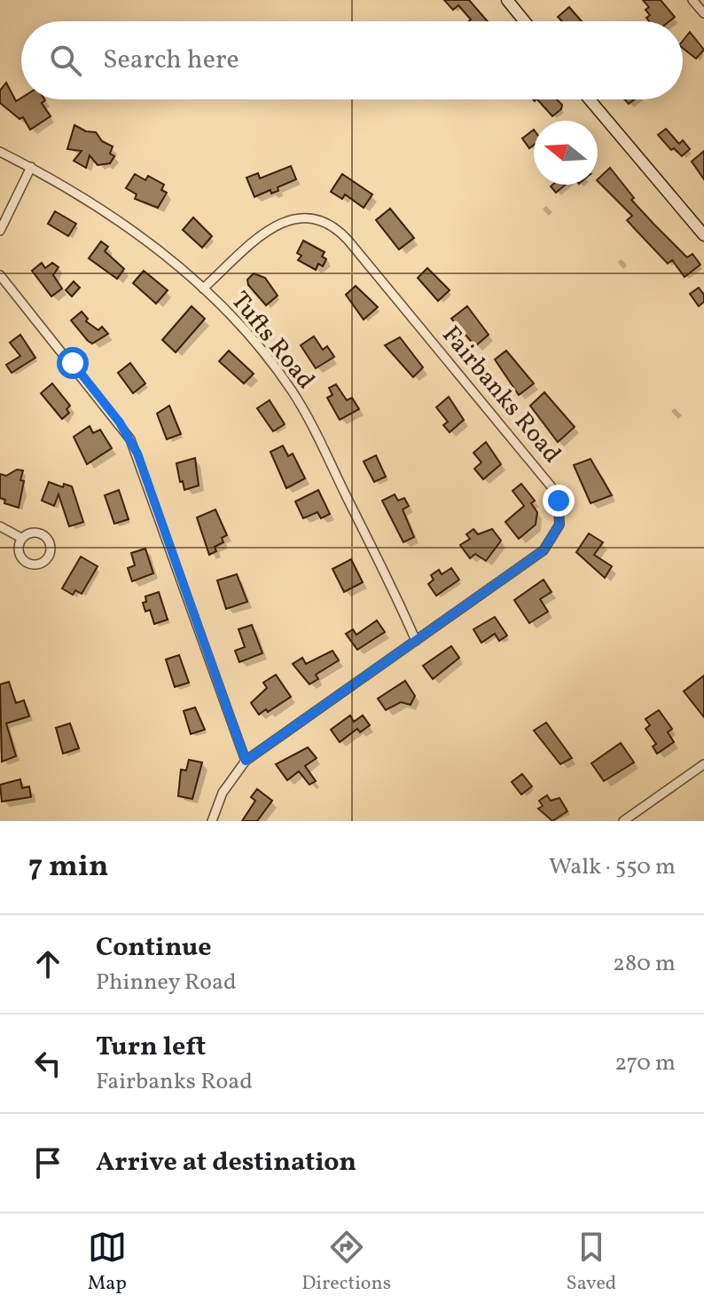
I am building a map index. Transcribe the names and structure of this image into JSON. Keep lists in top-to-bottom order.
{
  "streets": {
    "street": ["Tufts Road", "Fairbanks Road"]
  },
  "crossings": [
    ["Tufts Road", "Fairbanks Road"]
  ],
  "north": "left",
  "page": {
    "search": "Search here",
    "heading": ["7 min", "Walk · 550 m"],
    "list": [
      ["Continue", "Phinney Road", "280 m"],
      ["Turn left", "Fairbanks Road", "270 m"],
      "Arrive at destination"
    ],
    "nav": ["Map", "Directions", "Saved"]
  }
}
